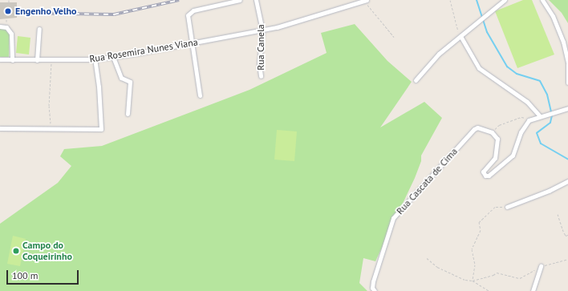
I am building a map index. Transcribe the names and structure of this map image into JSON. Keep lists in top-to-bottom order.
{
  "streets": {
    "street": ["Rua Canela", "Rua Rosemira Nunes Viana", "Rua Cascata de Cima"]
  },
  "crossings": [
    ["Rua Canela", "Rua Rosemira Nunes Viana"]
  ],
  "places": ["Engenho Velho", "Campo do Coqueirinho"],
  "scale_bar": "100 m"
}
